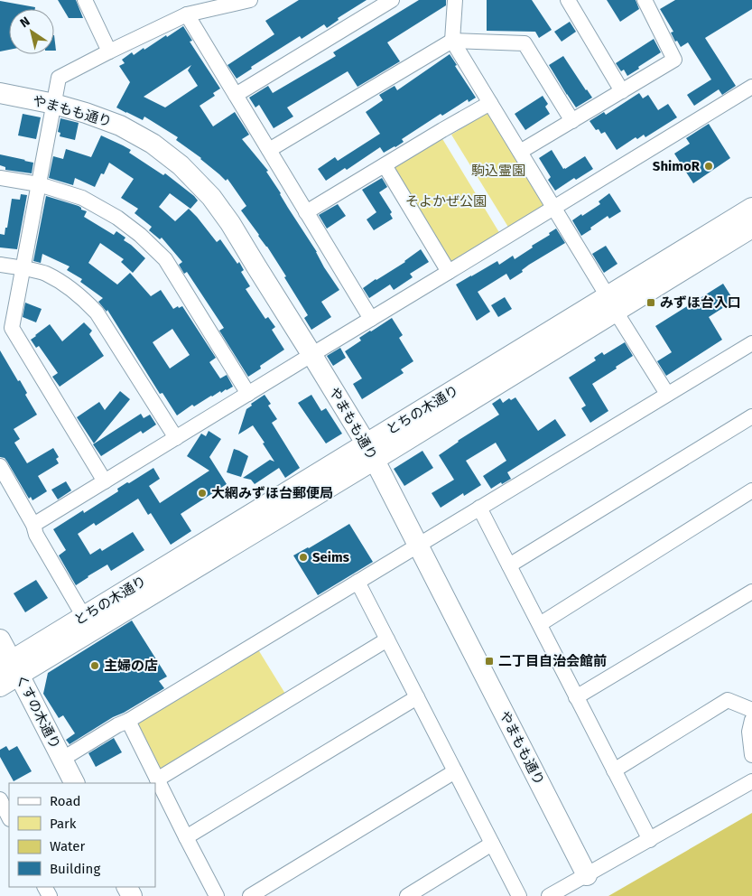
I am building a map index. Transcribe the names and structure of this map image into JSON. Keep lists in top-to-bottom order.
{
  "streets": {
    "street": ["やまもも通り", "とちの木通り", "くすの木通り"]
  },
  "crossings": [
    ["やまもも通り", "とちの木通り"],
    ["とちの木通り", "くすの木通り"]
  ],
  "parks": ["駒込霊園", "そよかぜ公園"],
  "places": {
    "other": [
      "ShimoR",
      "大網みずほ台郵便局",
      "Seims",
      "主婦の店"
    ],
    "transit": ["みずほ台入口", "二丁目自治会館前"]
  },
  "legend": [
    "Road",
    "Park",
    "Water",
    "Building"
  ],
  "north": "top left"
}
